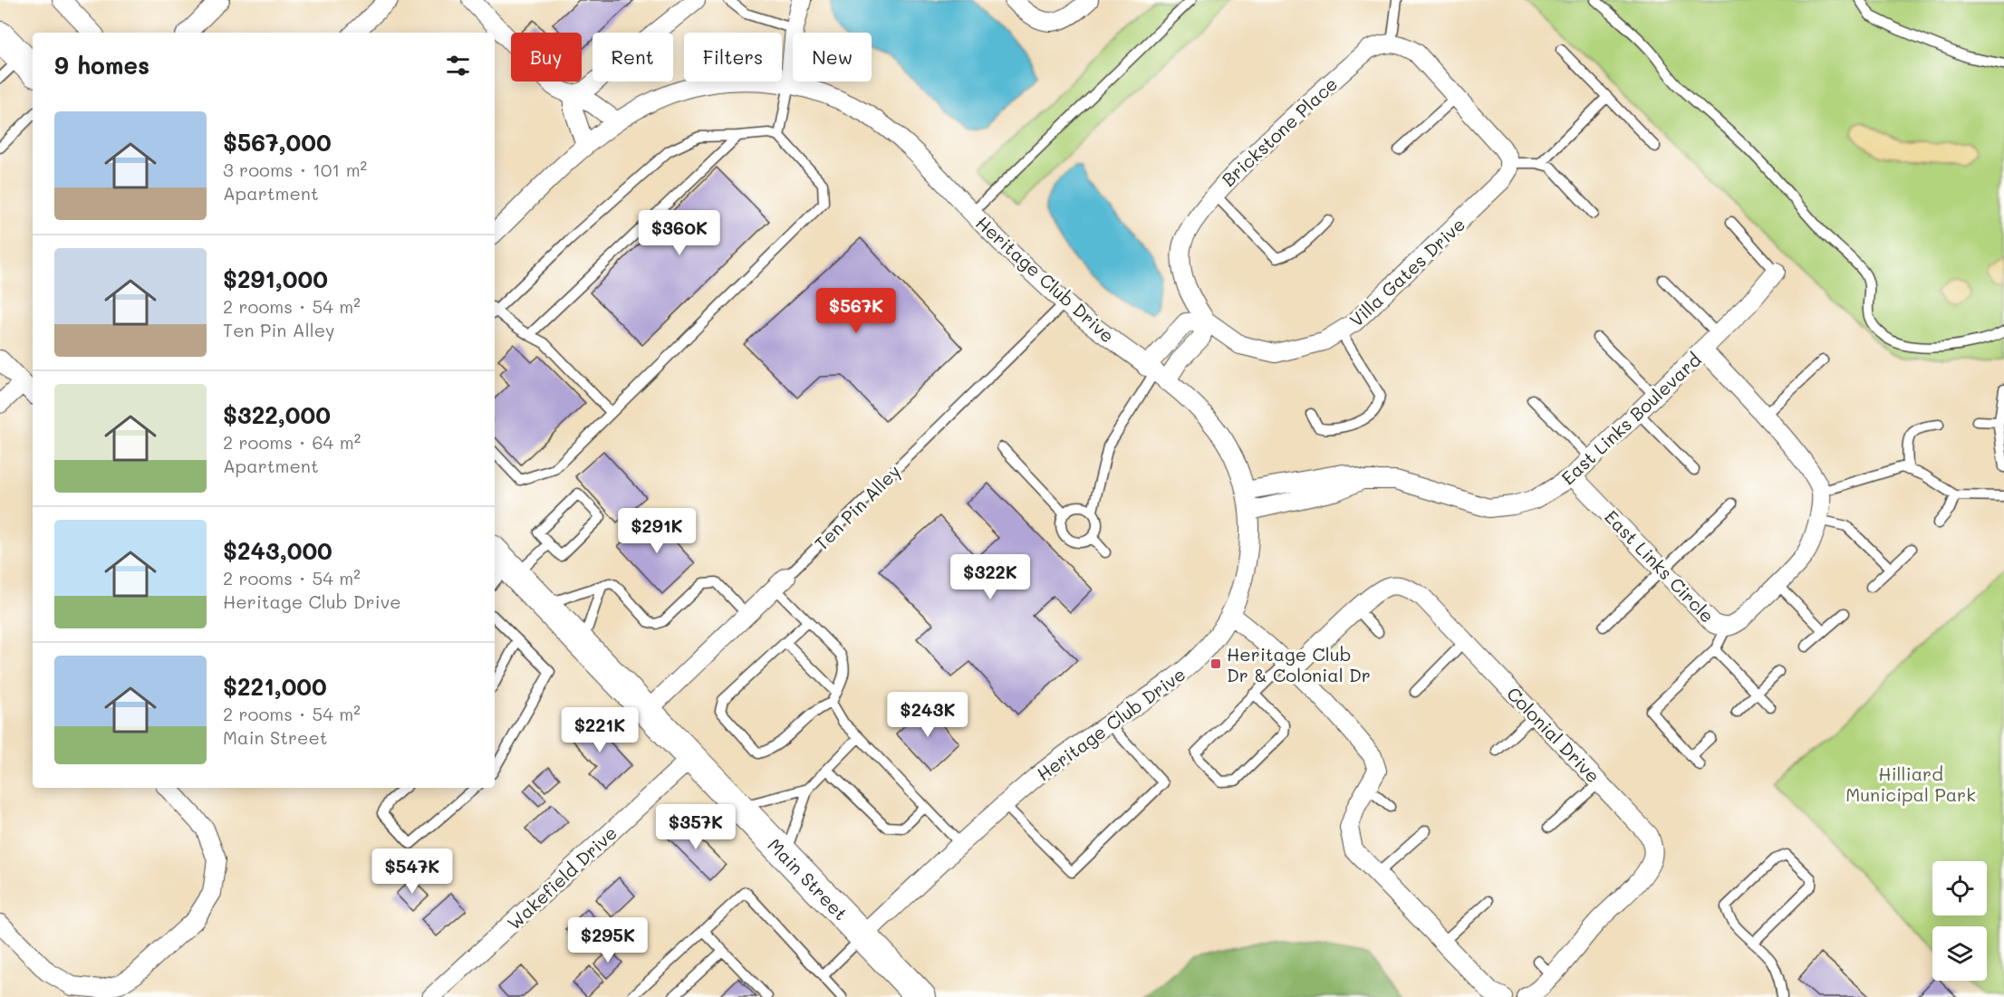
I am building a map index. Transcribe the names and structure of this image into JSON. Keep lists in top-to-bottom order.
{
  "streets": {
    "main road": ["Main Street"],
    "street": [
      "Brickstone Place",
      "Villa Gates Drive",
      "Heritage Club Drive",
      "East Links Boulevard",
      "Ten Pin Alley",
      "East Links Circle",
      "Colonial Drive",
      "Wakefield Drive"
    ]
  },
  "crossings": [
    ["Brickstone Place", "Villa Gates Drive"],
    ["Heritage Club Drive", "East Links Boulevard"],
    ["Heritage Club Drive", "Ten Pin Alley"],
    ["Heritage Club Drive", "Main Street"],
    ["East Links Boulevard", "East Links Circle"],
    ["Ten Pin Alley", "Main Street"],
    ["Wakefield Drive", "Main Street"]
  ],
  "parks": ["Hilliard Municipal Park"],
  "places": {
    "transit": ["Heritage Club Dr & Colonial Dr"]
  },
  "page": {
    "chip": [
      "Buy",
      "Rent",
      "Filters",
      "New"
    ],
    "heading": "9 homes",
    "list": [
      {
        "name": "$567,000",
        "note": "3 rooms · 101 m² · Apartment"
      },
      {
        "name": "$291,000",
        "note": "2 rooms · 54 m² · Ten Pin Alley"
      },
      {
        "name": "$322,000",
        "note": "2 rooms · 64 m² · Apartment"
      },
      {
        "name": "$243,000",
        "note": "2 rooms · 54 m² · Heritage Club Drive"
      },
      {
        "name": "$221,000",
        "note": "2 rooms · 54 m² · Main Street"
      }
    ],
    "price": [
      "$360K",
      "$567K",
      "$291K",
      "$322K",
      "$243K",
      "$221K",
      "$357K",
      "$547K",
      "$295K"
    ]
  }
}
